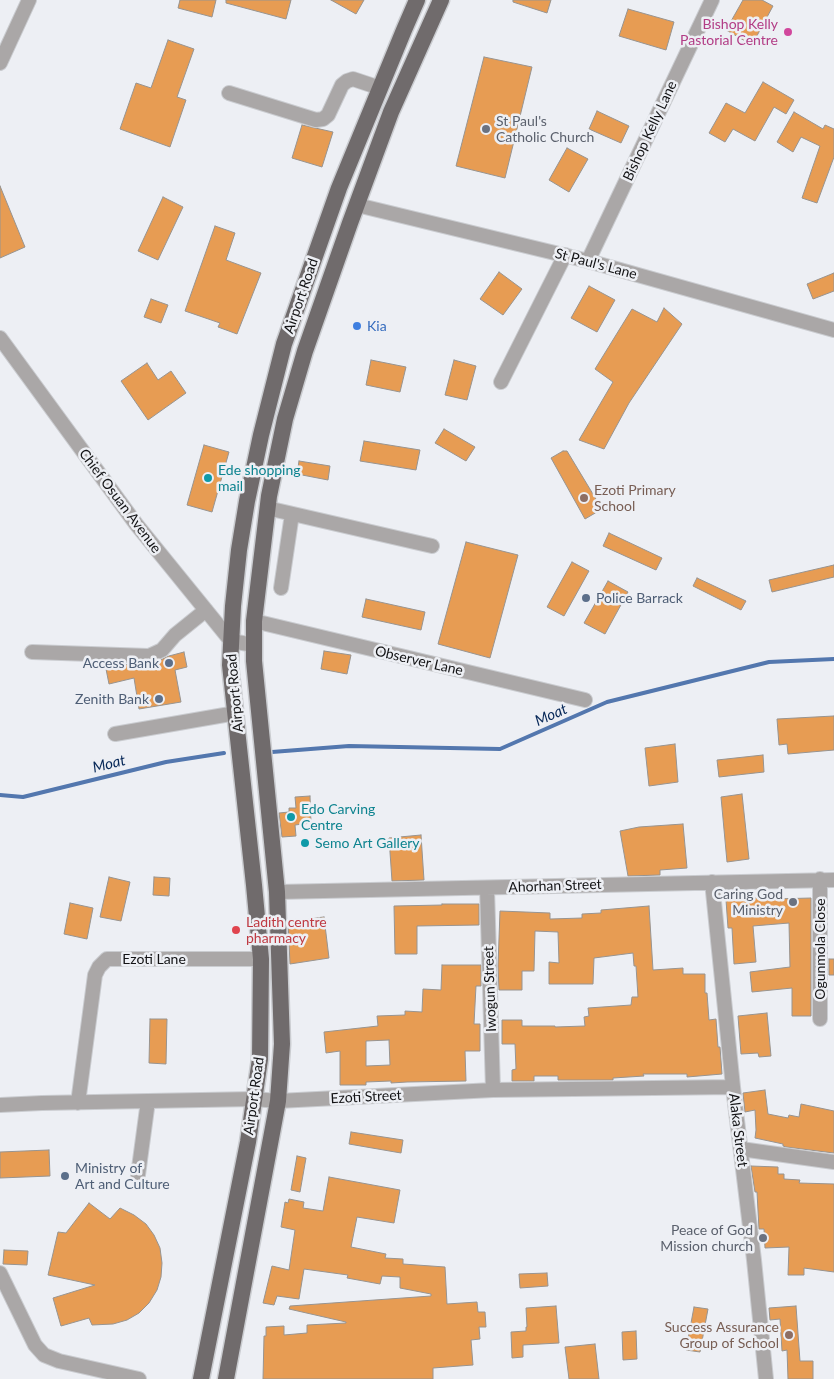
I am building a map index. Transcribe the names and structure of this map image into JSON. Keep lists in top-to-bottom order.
{
  "streets": {
    "main road": ["Airport Road"],
    "street": [
      "Bishop Kelly Lane",
      "St Paul's Lane",
      "Chief Osuan Avenue",
      "Observer Lane",
      "Ahorhan Street",
      "Ogunmola Close",
      "Ezoti Lane",
      "Iwogun Street",
      "Ezoti Street",
      "Alaka Street"
    ]
  },
  "crossings": [
    ["Bishop Kelly Lane", "St Paul's Lane"],
    ["St Paul's Lane", "Airport Road"],
    ["Airport Road", "Chief Osuan Avenue"],
    ["Airport Road", "Observer Lane"],
    ["Airport Road", "Ahorhan Street"],
    ["Airport Road", "Ezoti Lane"],
    ["Airport Road", "Ezoti Street"],
    ["Ahorhan Street", "Ogunmola Close"],
    ["Ahorhan Street", "Iwogun Street"],
    ["Ahorhan Street", "Alaka Street"],
    ["Ezoti Lane", "Ezoti Street"],
    ["Iwogun Street", "Ezoti Street"],
    ["Ezoti Street", "Alaka Street"]
  ],
  "water": ["Moat"],
  "places": [
    "Bishop Kelly Pastorial Centre",
    "St Paul's Catholic Church",
    "Kia",
    "Ede shopping mail",
    "Ezoti Primary School",
    "Police Barrack",
    "Access Bank",
    "Zenith Bank",
    "Edo Carving Centre",
    "Semo Art Gallery",
    "Caring God Ministry",
    "Ladith centre pharmacy",
    "Ministry of Art and Culture",
    "Peace of God Mission church",
    "Success Assurance Group of School"
  ]
}
